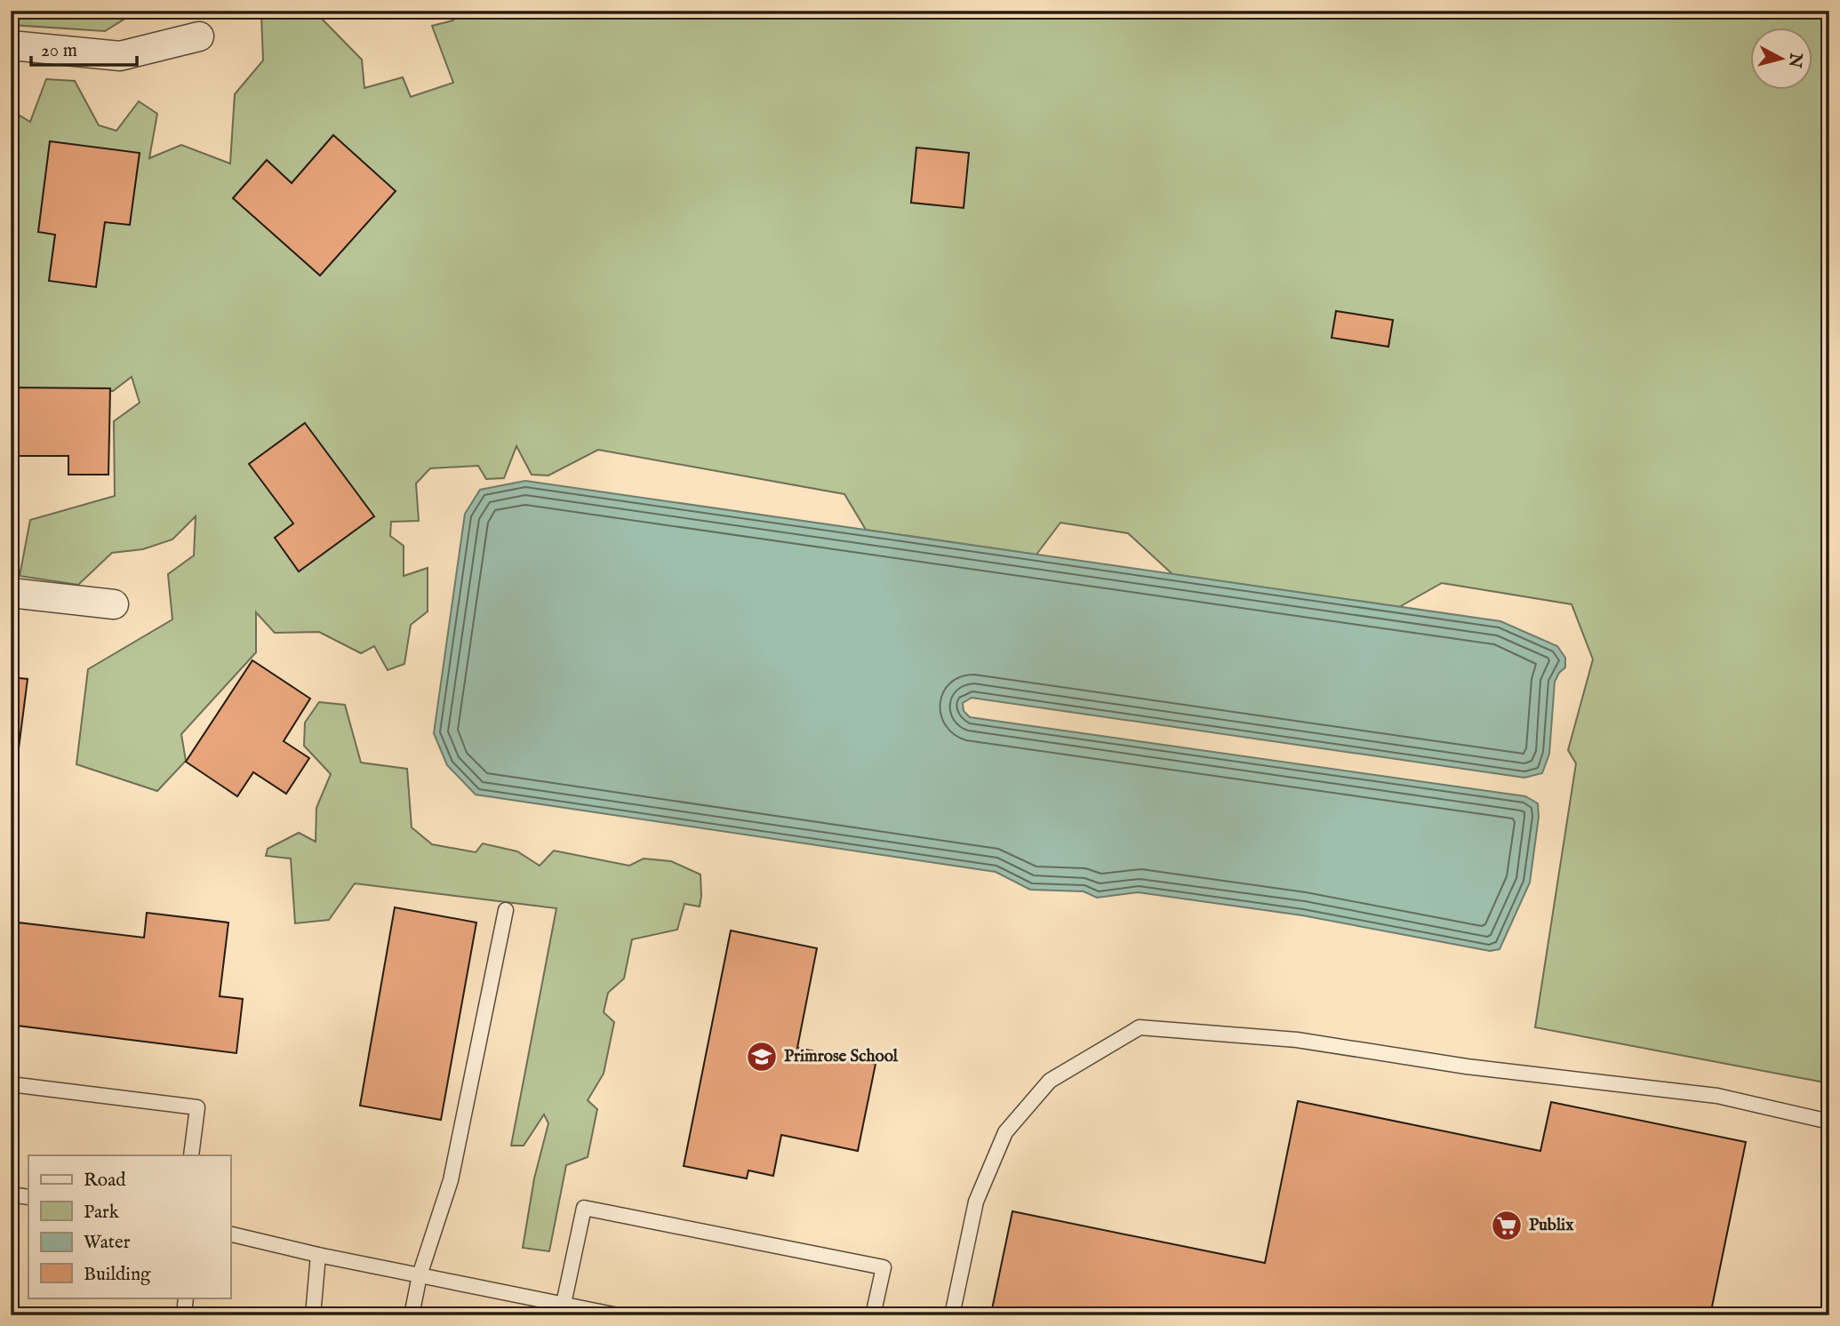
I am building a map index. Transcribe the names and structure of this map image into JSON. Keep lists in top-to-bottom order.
{
  "places": {
    "school or university": ["Primrose School"],
    "supermarket": ["Publix"]
  },
  "legend": [
    "Road",
    "Park",
    "Water",
    "Building"
  ],
  "scale_bar": "20 m",
  "north": "right"
}
